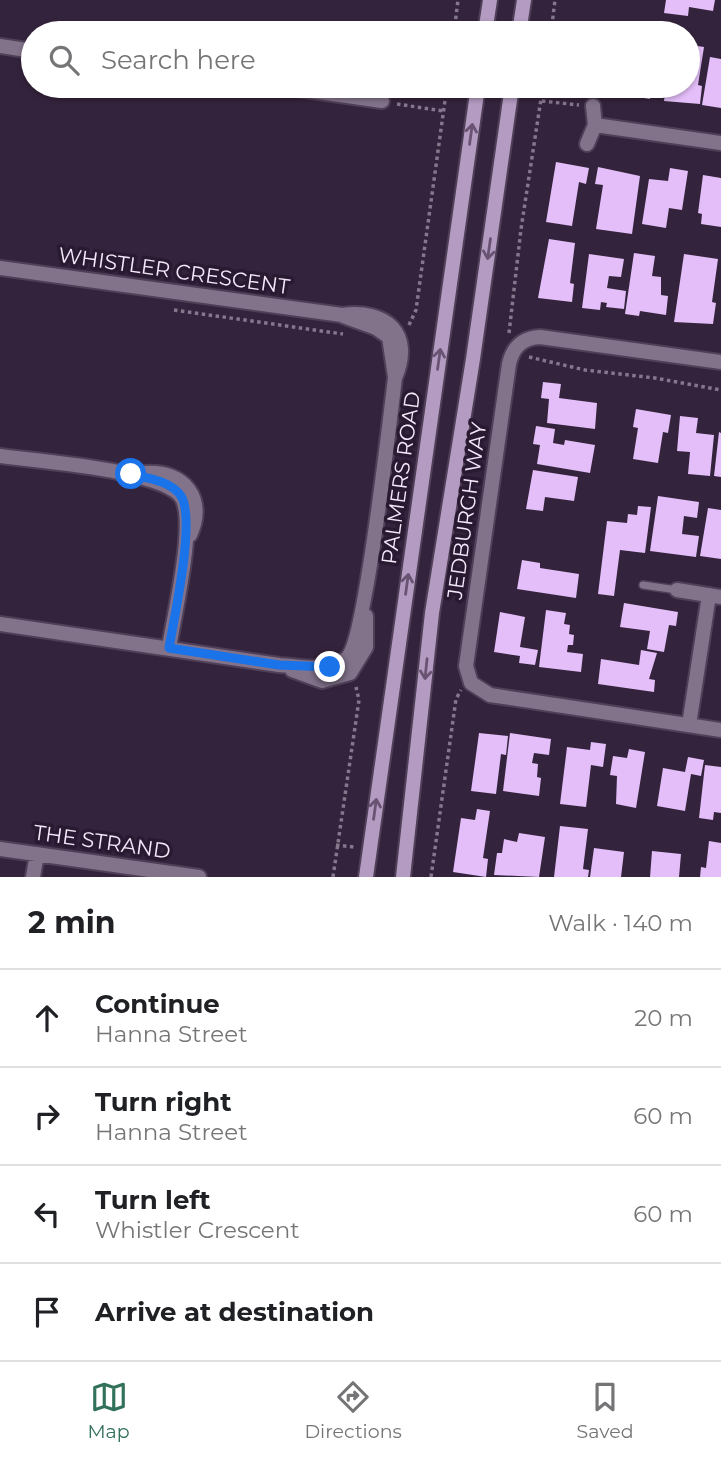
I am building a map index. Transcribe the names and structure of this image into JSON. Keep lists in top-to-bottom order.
{
  "streets": {
    "main road": ["PALMERS ROAD"],
    "street": ["WHISTLER CRESCENT", "JEDBURGH WAY", "THE STRAND"]
  },
  "page": {
    "search": "Search here",
    "heading": ["2 min", "Walk · 140 m"],
    "list": [
      ["Continue", "Hanna Street", "20 m"],
      ["Turn right", "Hanna Street", "60 m"],
      ["Turn left", "Whistler Crescent", "60 m"],
      "Arrive at destination"
    ],
    "nav": ["Map", "Directions", "Saved"]
  }
}
